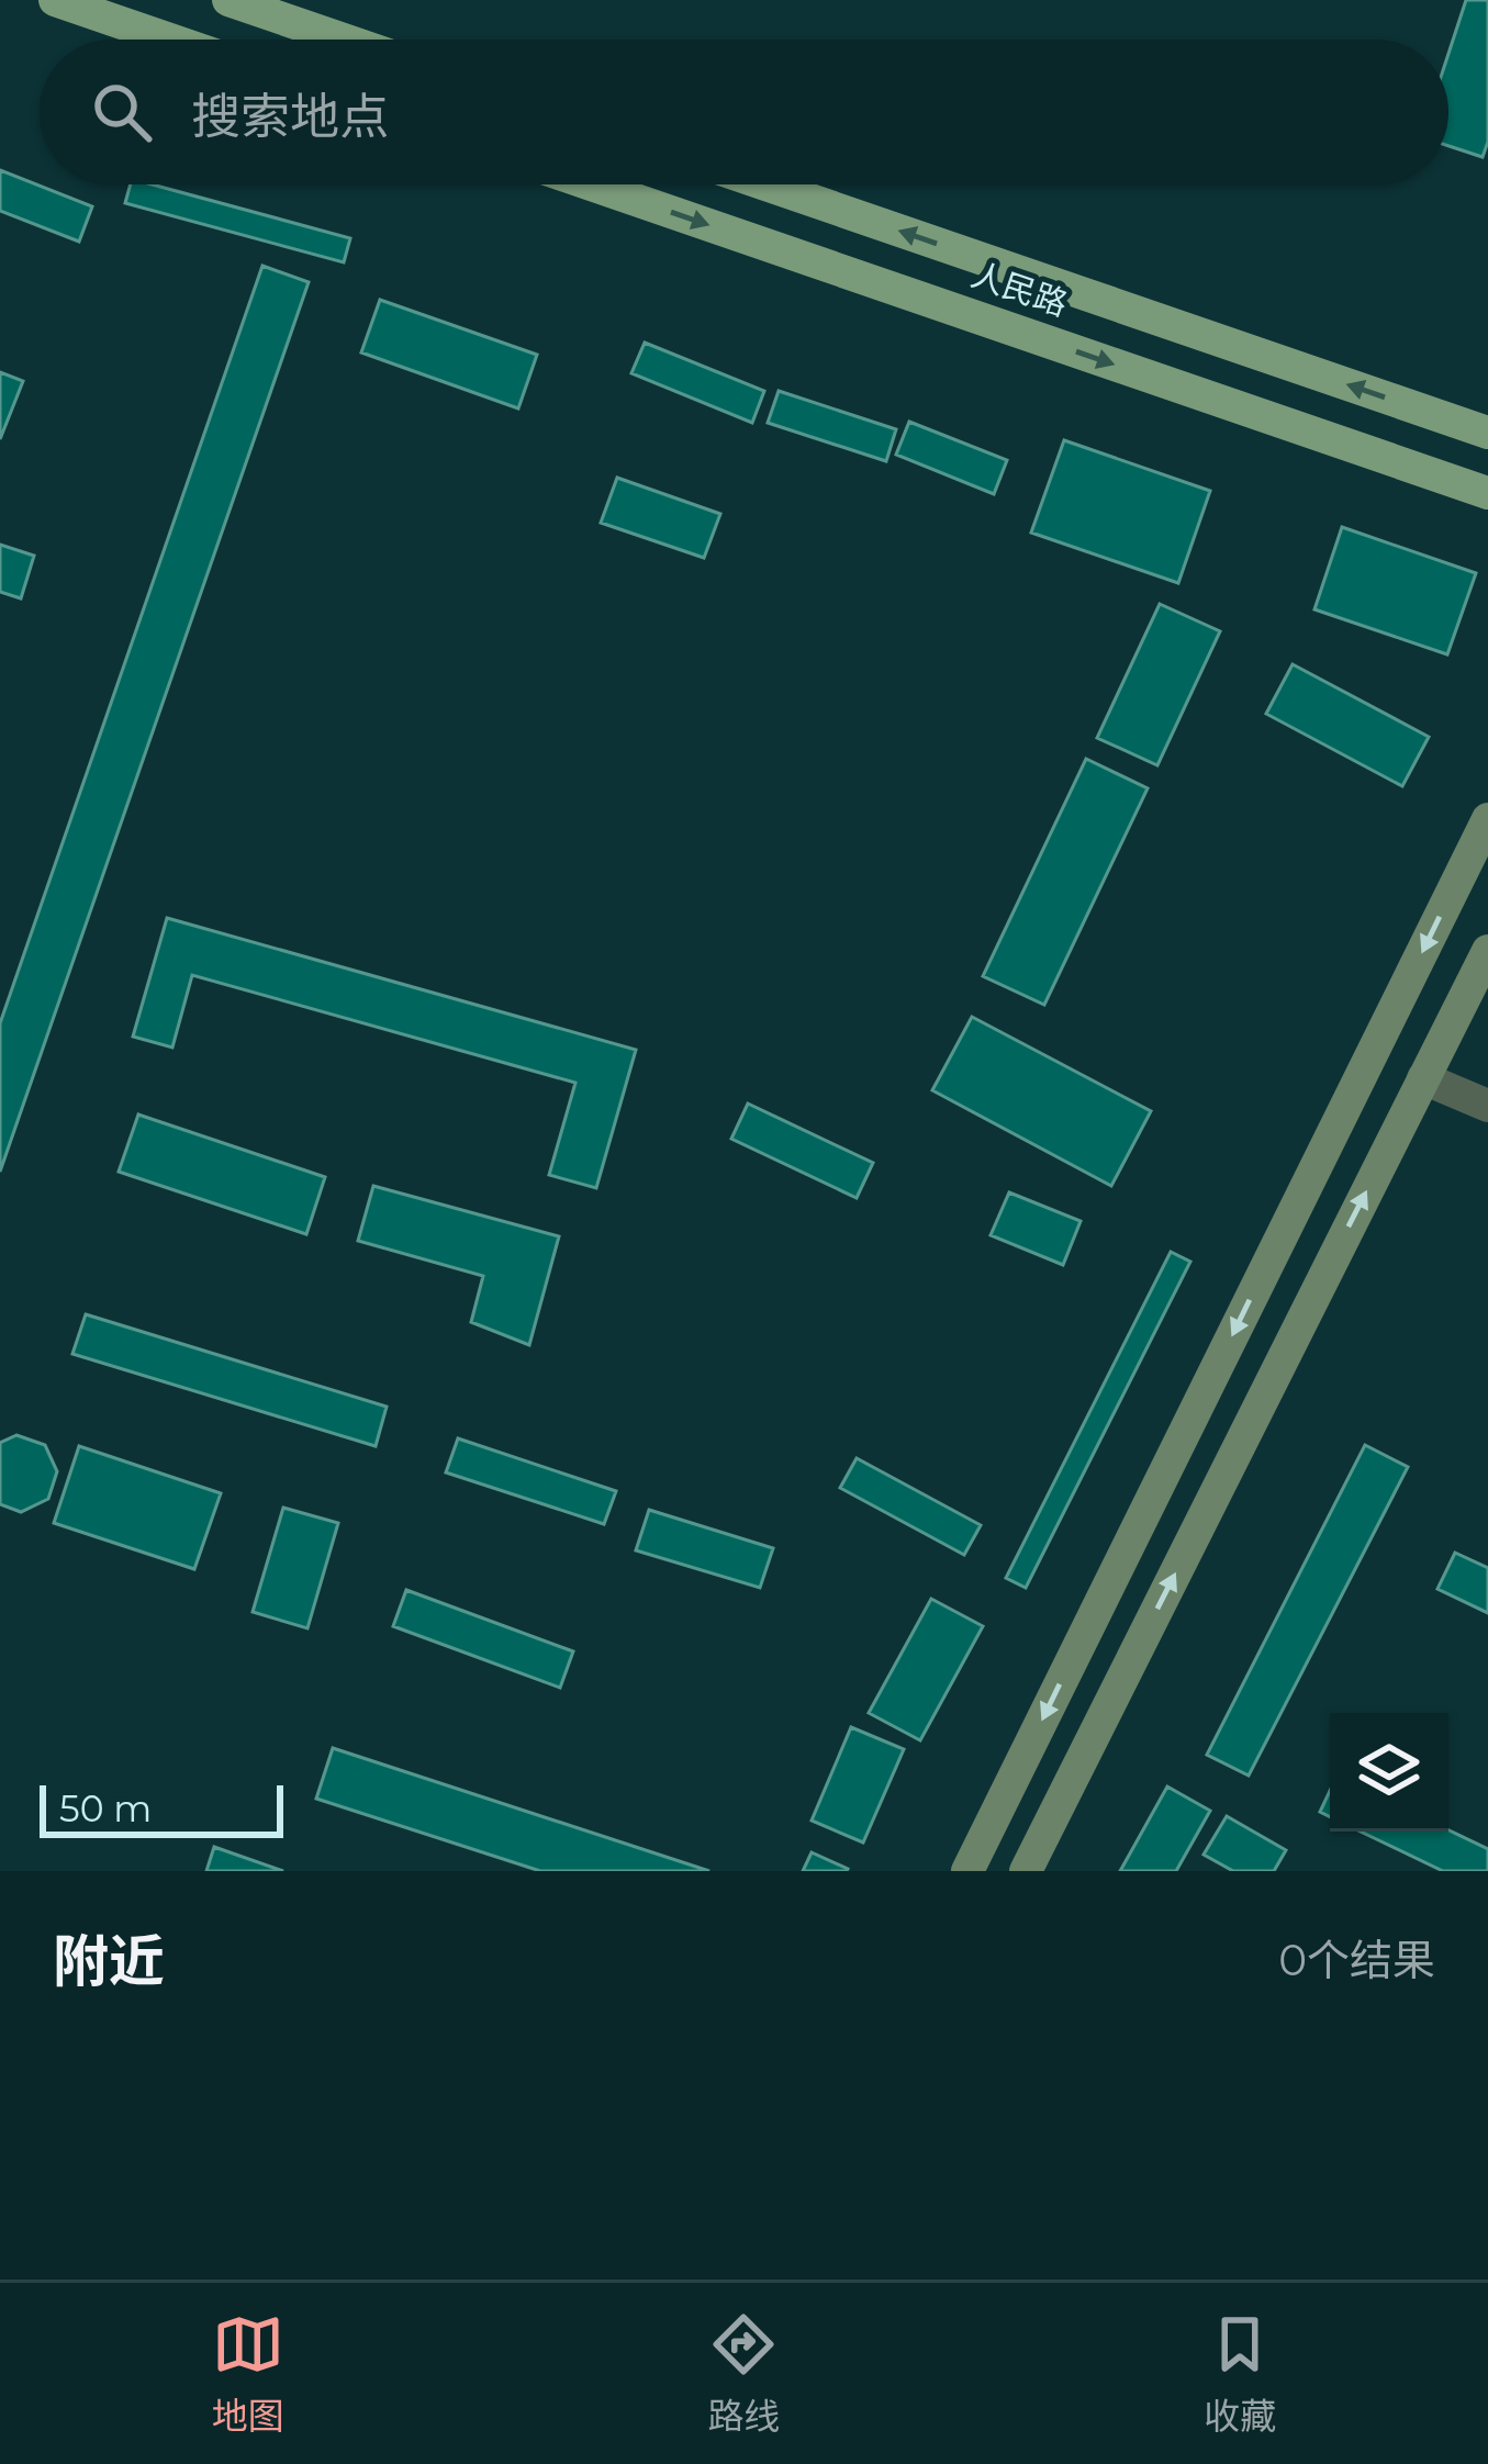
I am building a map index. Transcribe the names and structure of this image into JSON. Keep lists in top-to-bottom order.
{
  "streets": {
    "main road": ["人民路"]
  },
  "scale_bar": "50 m",
  "page": {
    "search": "搜索地点",
    "scale": "50 m",
    "heading": ["附近", "0个结果"],
    "nav": ["地图", "路线", "收藏"]
  }
}
